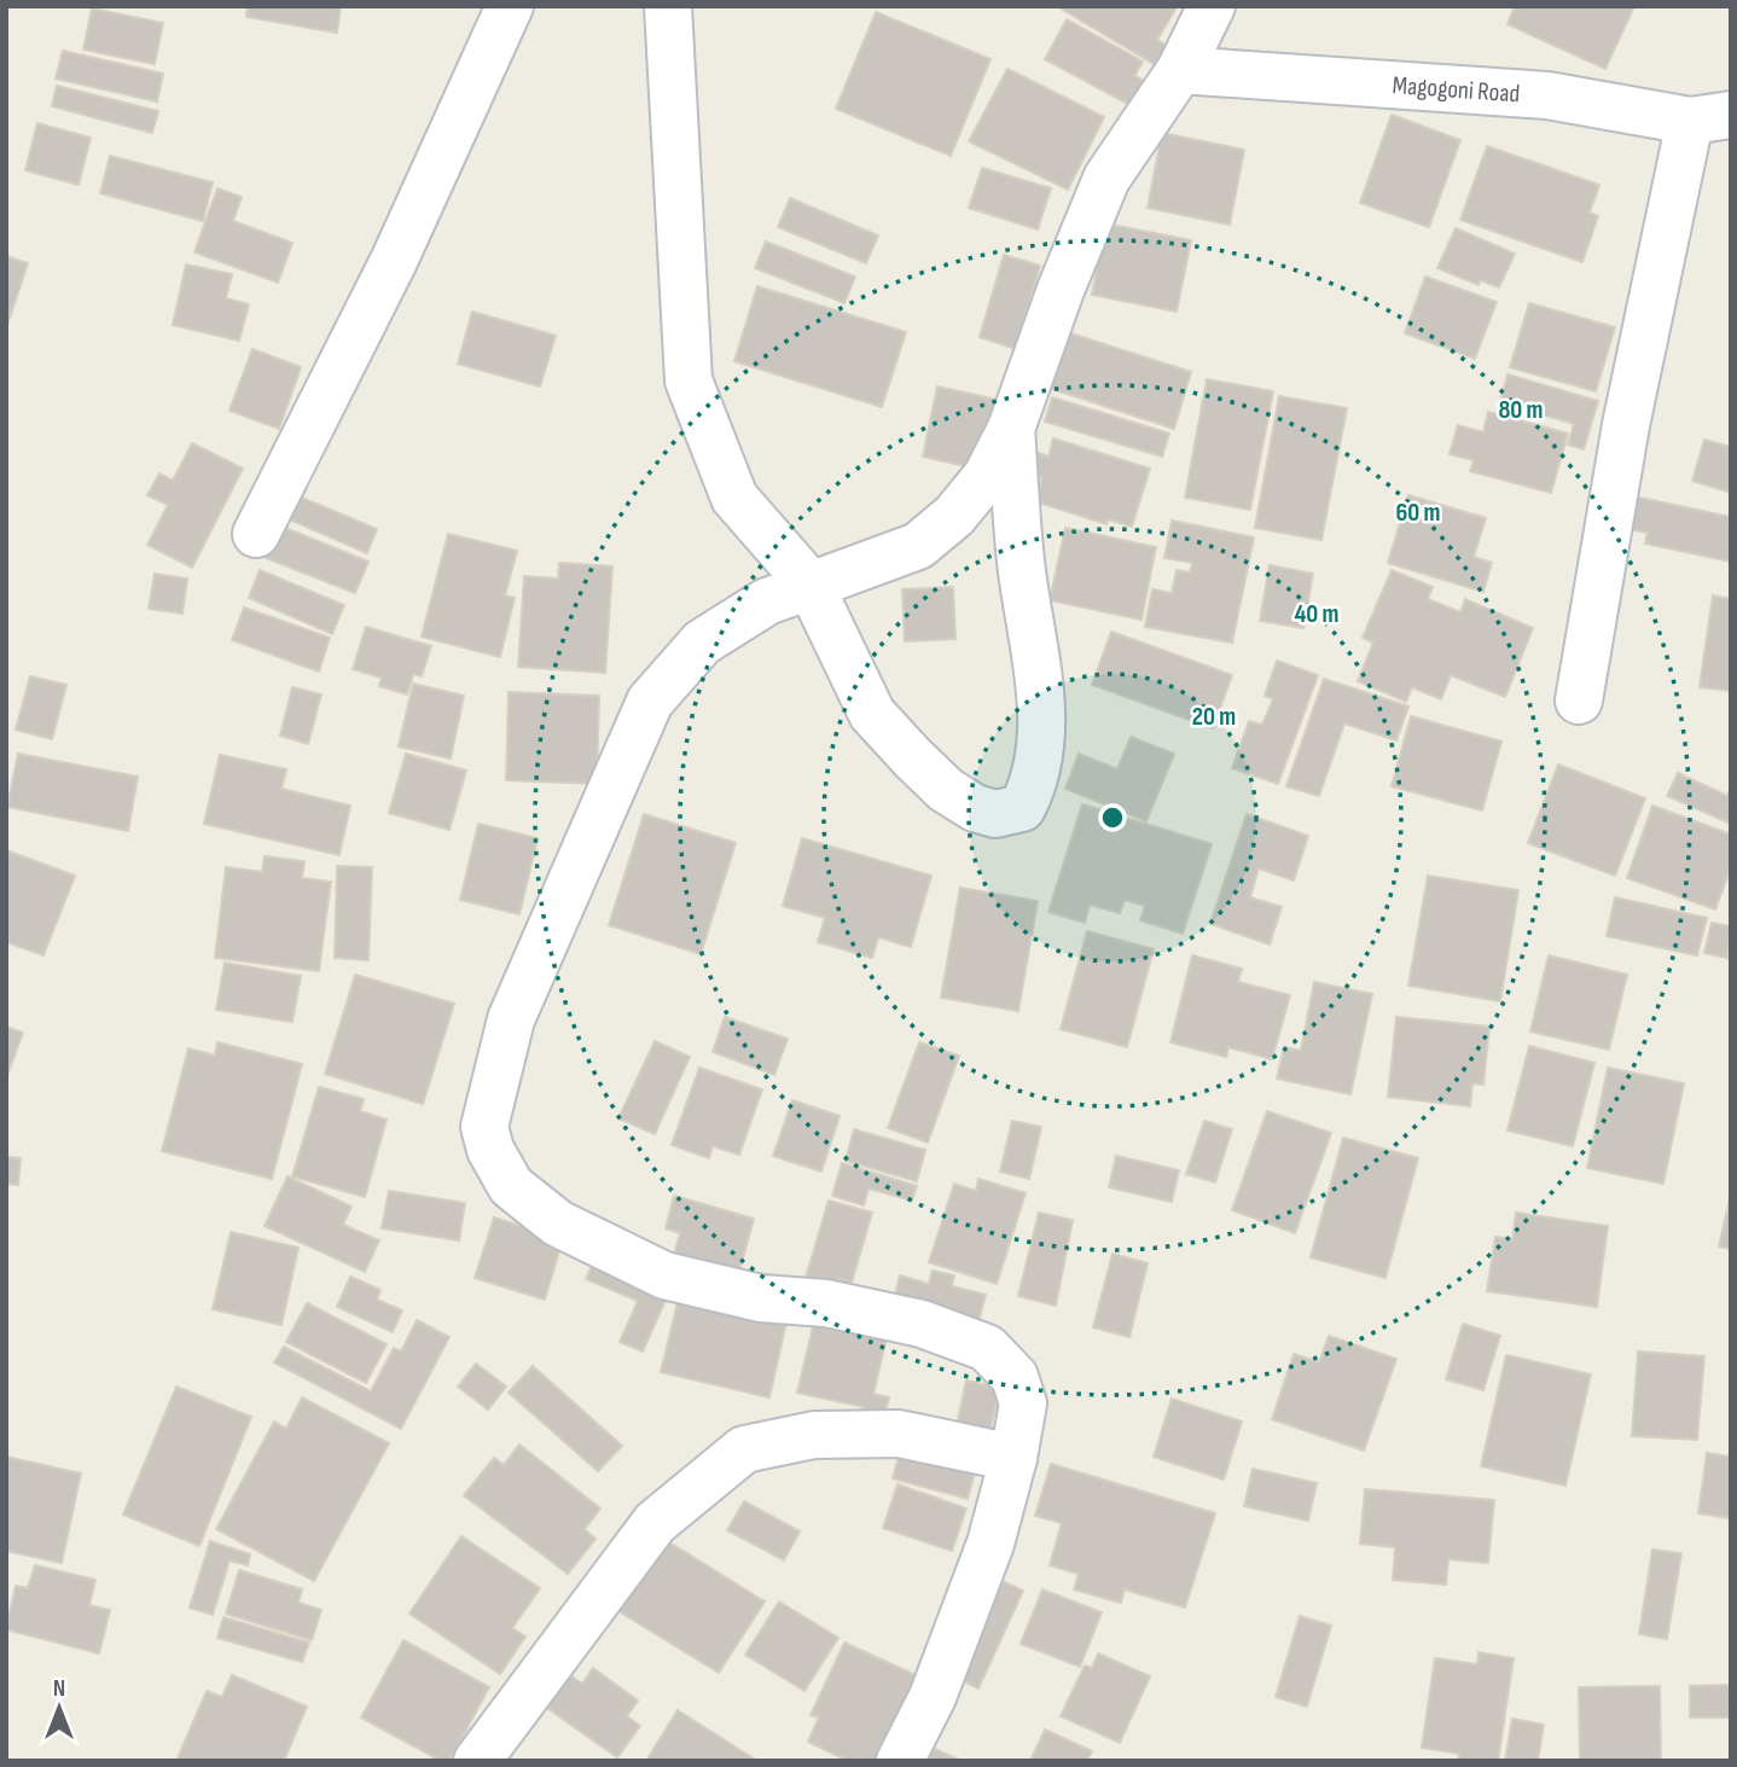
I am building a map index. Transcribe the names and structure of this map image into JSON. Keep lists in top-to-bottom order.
{
  "streets": {
    "street": ["Magogoni Road"]
  },
  "north": "top",
  "rings": [
    "80 m",
    "60 m",
    "40 m",
    "20 m"
  ]
}
